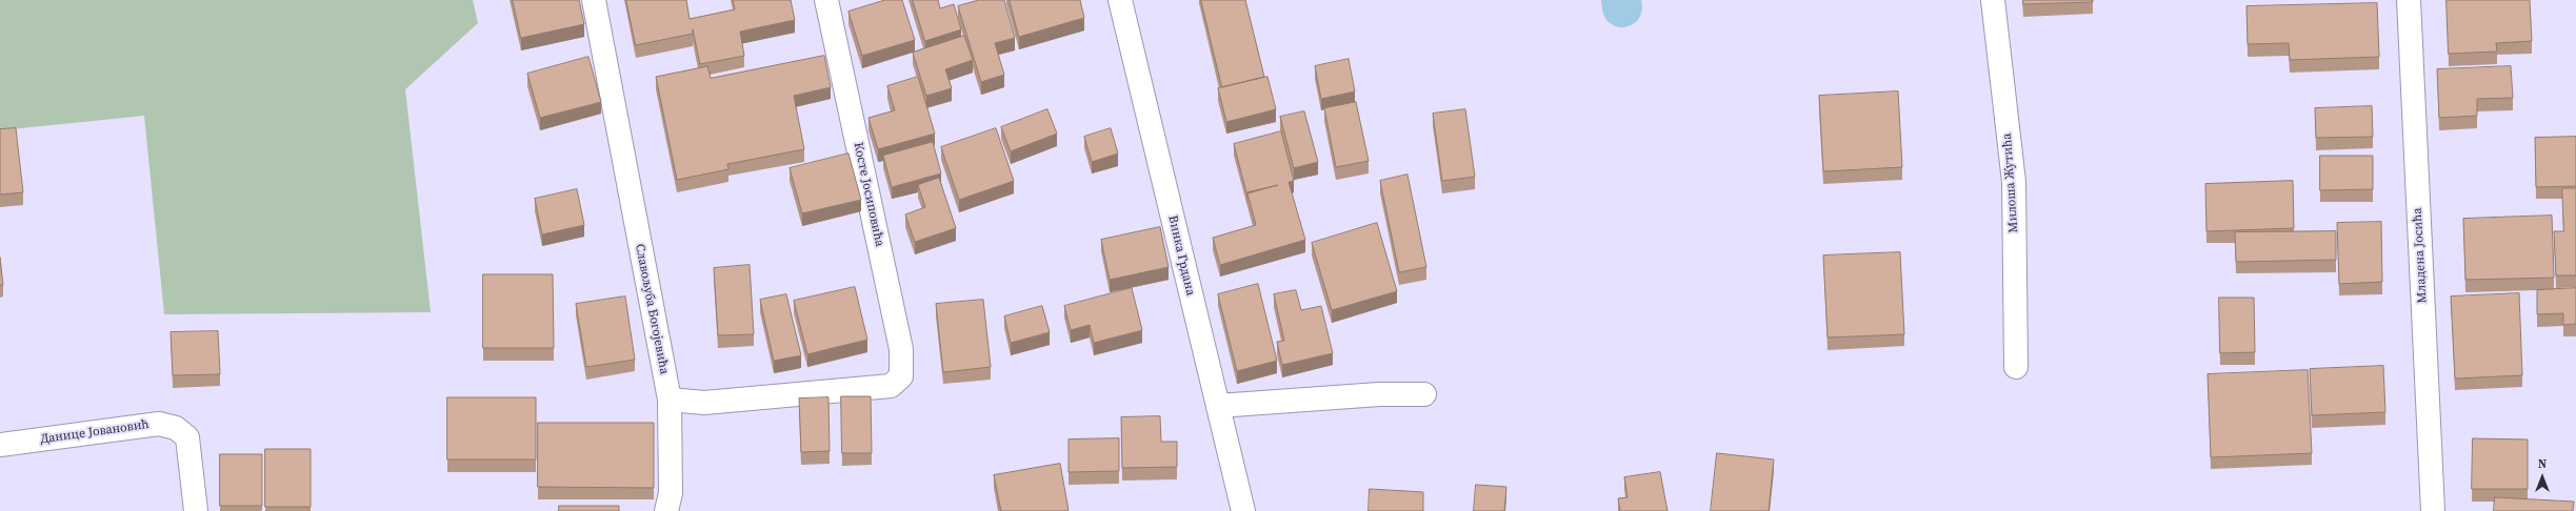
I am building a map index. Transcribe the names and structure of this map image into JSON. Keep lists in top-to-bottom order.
{
  "streets": {
    "street": [
      "Милоша Жутића",
      "Косте Јосиповића",
      "Винка Грдана",
      "Младена Јосића",
      "Славољуба Богојевића",
      "Данице Јовановић"
    ]
  },
  "crossings": [
    ["Косте Јосиповића", "Славољуба Богојевића"]
  ],
  "north": "top"
}
